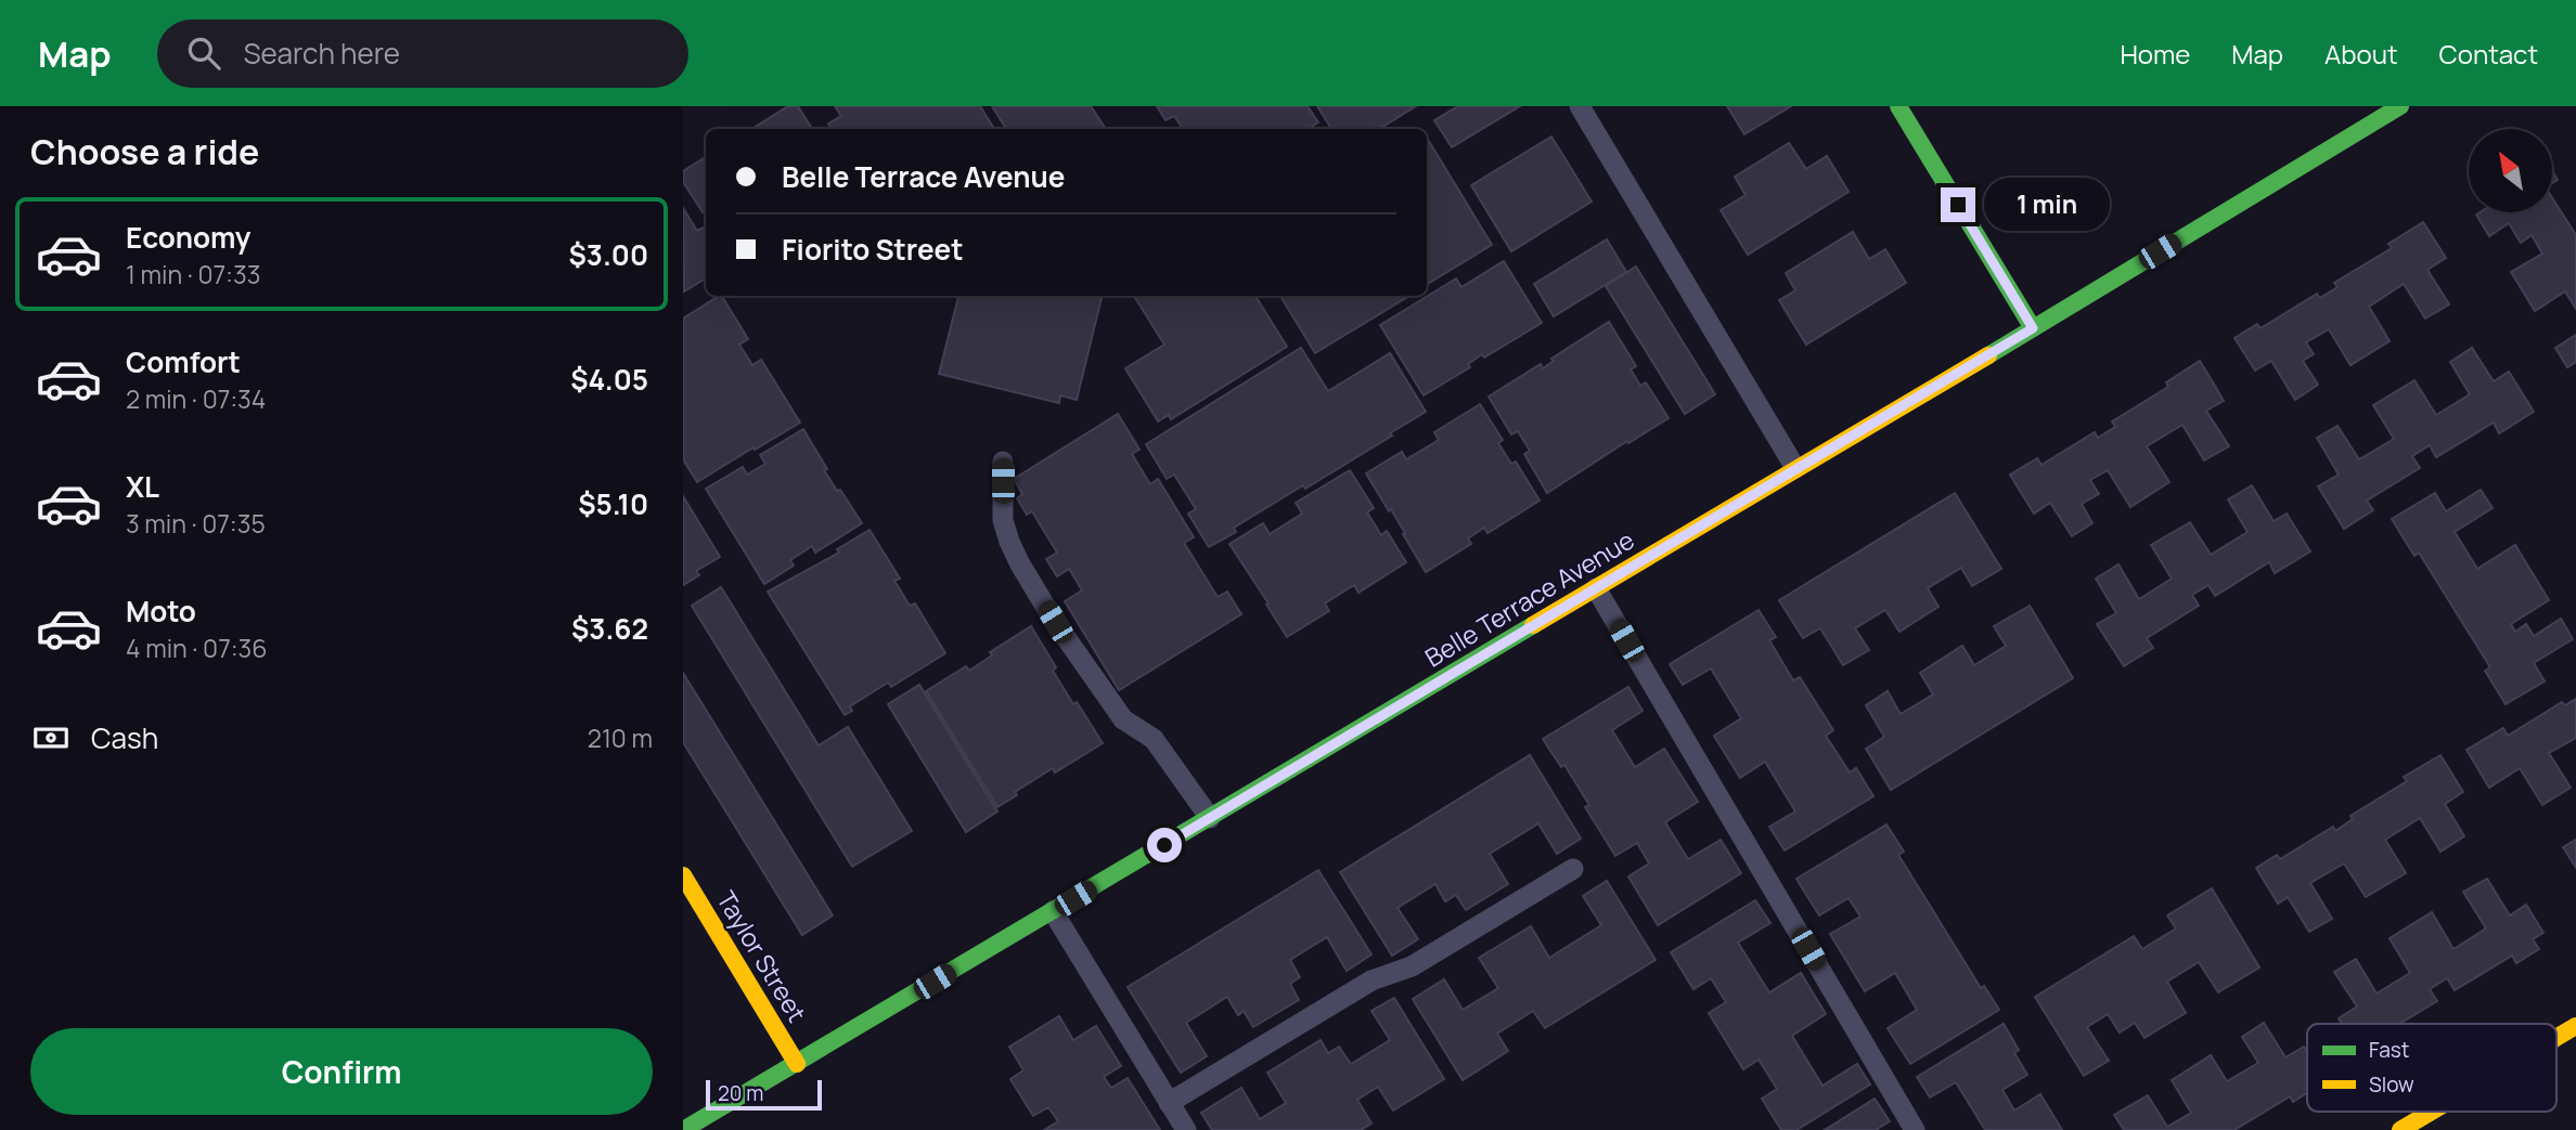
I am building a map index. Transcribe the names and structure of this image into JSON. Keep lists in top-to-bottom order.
{
  "streets": {
    "street": ["Belle Terrace Avenue", "Taylor Street"]
  },
  "crossings": [
    ["Belle Terrace Avenue", "Taylor Street"]
  ],
  "legend": ["Fast", "Slow"],
  "scale_bar": "20 m",
  "north": "top left",
  "page": {
    "header": "Map",
    "search": "Search here",
    "nav": [
      "Home",
      "Map",
      "About",
      "Contact"
    ],
    "heading": "Choose a ride",
    "banner": ["Belle Terrace Avenue", "Fiorito Street"],
    "bubble": "1 min",
    "list": [
      {
        "name": "Economy",
        "note": "1 min · 07:33",
        "value": "$3.00"
      },
      {
        "name": "Comfort",
        "note": "2 min · 07:34",
        "value": "$4.05"
      },
      {
        "name": "XL",
        "note": "3 min · 07:35",
        "value": "$5.10"
      },
      {
        "name": "Moto",
        "note": "4 min · 07:36",
        "value": "$3.62"
      }
    ],
    "pay": ["Cash", "210 m"],
    "buttons": "Confirm",
    "scale": "20 m"
  }
}
